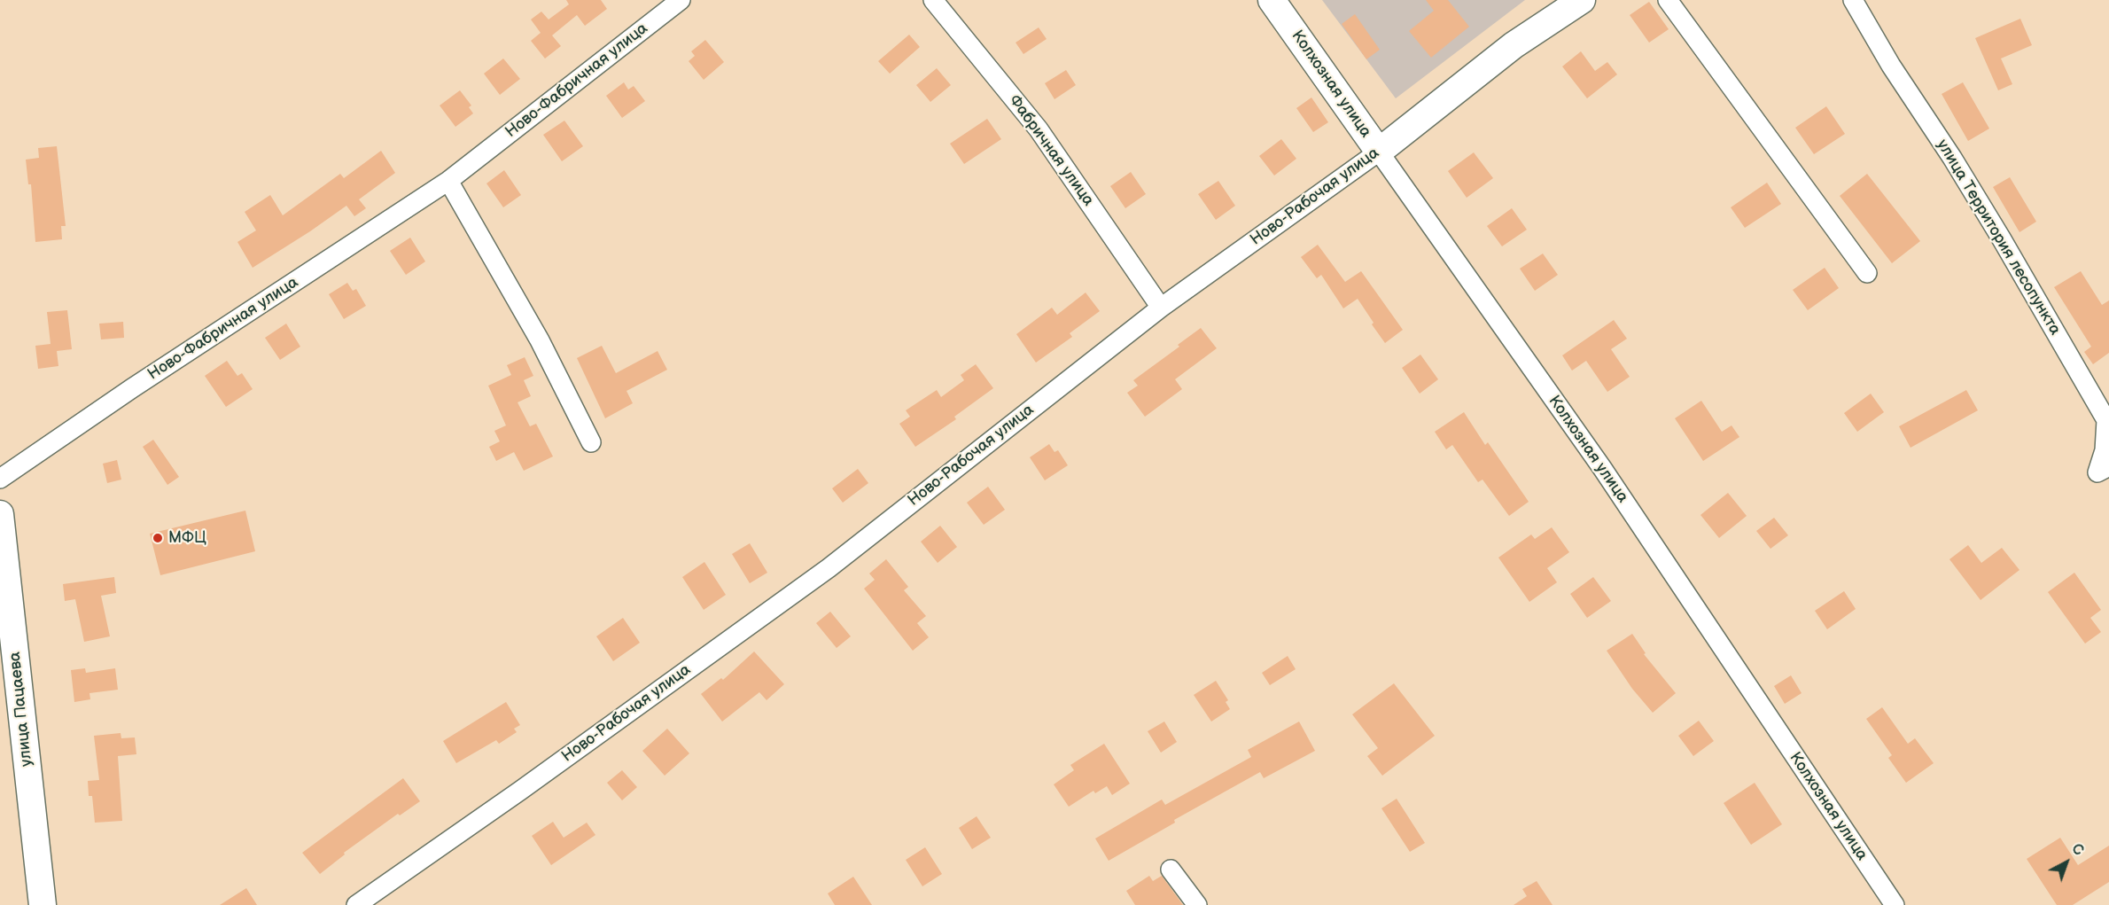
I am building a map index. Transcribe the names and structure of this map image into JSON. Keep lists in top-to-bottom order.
{
  "streets": {
    "street": [
      "Ново-Фабричная улица",
      "Колхозная улица",
      "Фабричная улица",
      "Ново-Рабочая улица",
      "улица Территория лесопункта",
      "улица Пацаева"
    ]
  },
  "crossings": [
    ["Колхозная улица", "Ново-Рабочая улица"],
    ["Фабричная улица", "Ново-Рабочая улица"]
  ],
  "places": ["МФЦ"],
  "north": "top right"
}
